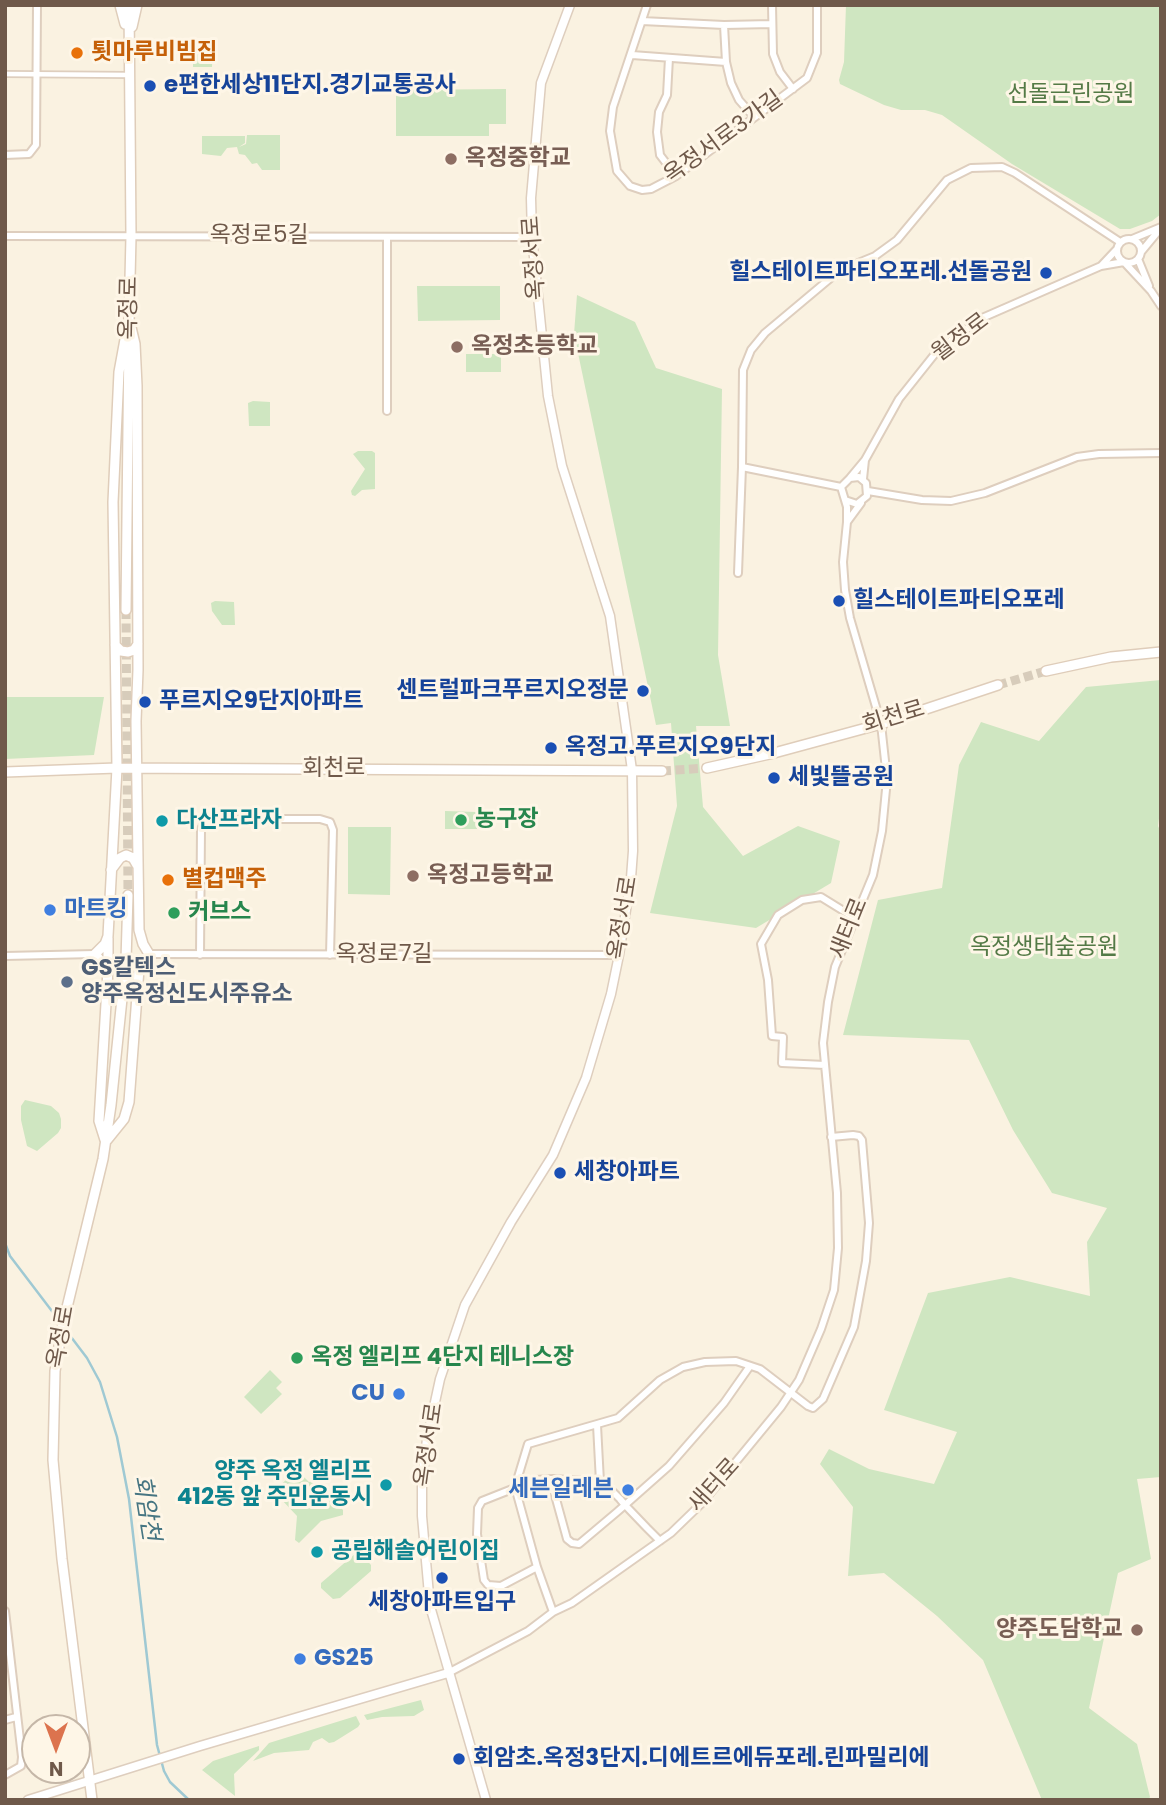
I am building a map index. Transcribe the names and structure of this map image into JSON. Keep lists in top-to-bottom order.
{
  "streets": {
    "main road": ["옥정로", "회천로"],
    "street": [
      "옥정서로3가길",
      "옥정로5길",
      "옥정서로",
      "월정로",
      "새터로",
      "옥정로7길"
    ]
  },
  "crossings": [
    ["옥정로5길", "옥정서로"],
    ["옥정로5길", "옥정로"],
    ["옥정서로", "회천로"],
    ["옥정서로", "새터로"],
    ["옥정서로", "옥정로7길"],
    ["회천로", "새터로"]
  ],
  "water": ["회암천"],
  "parks": ["선돌근린공원", "옥정생태숲공원"],
  "places": [
    "툇마루비빔집",
    "e편한세상11단지.경기교통공사",
    "옥정중학교",
    "힐스테이트파티오포레.선돌공원",
    "옥정초등학교",
    "힐스테이트파티오포레",
    "센트럴파크푸르지오정문",
    "푸르지오9단지아파트",
    "옥정고.푸르지오9단지",
    "세빛뜰공원",
    "농구장",
    "다산프라자",
    "옥정고등학교",
    "별컵맥주",
    "마트킹",
    "커브스",
    "GS칼텍스 양주옥정신도시주유소",
    "세창아파트",
    "옥정 엘리프 4단지 테니스장",
    "CU",
    "양주 옥정 엘리프 412동 앞 주민운동시",
    "세븐일레븐",
    "공립해솔어린이집",
    "세창아파트입구",
    "양주도담학교",
    "GS25",
    "회암초.옥정3단지.디에트르에듀포레.린파밀리에"
  ],
  "north": "bottom"
}
